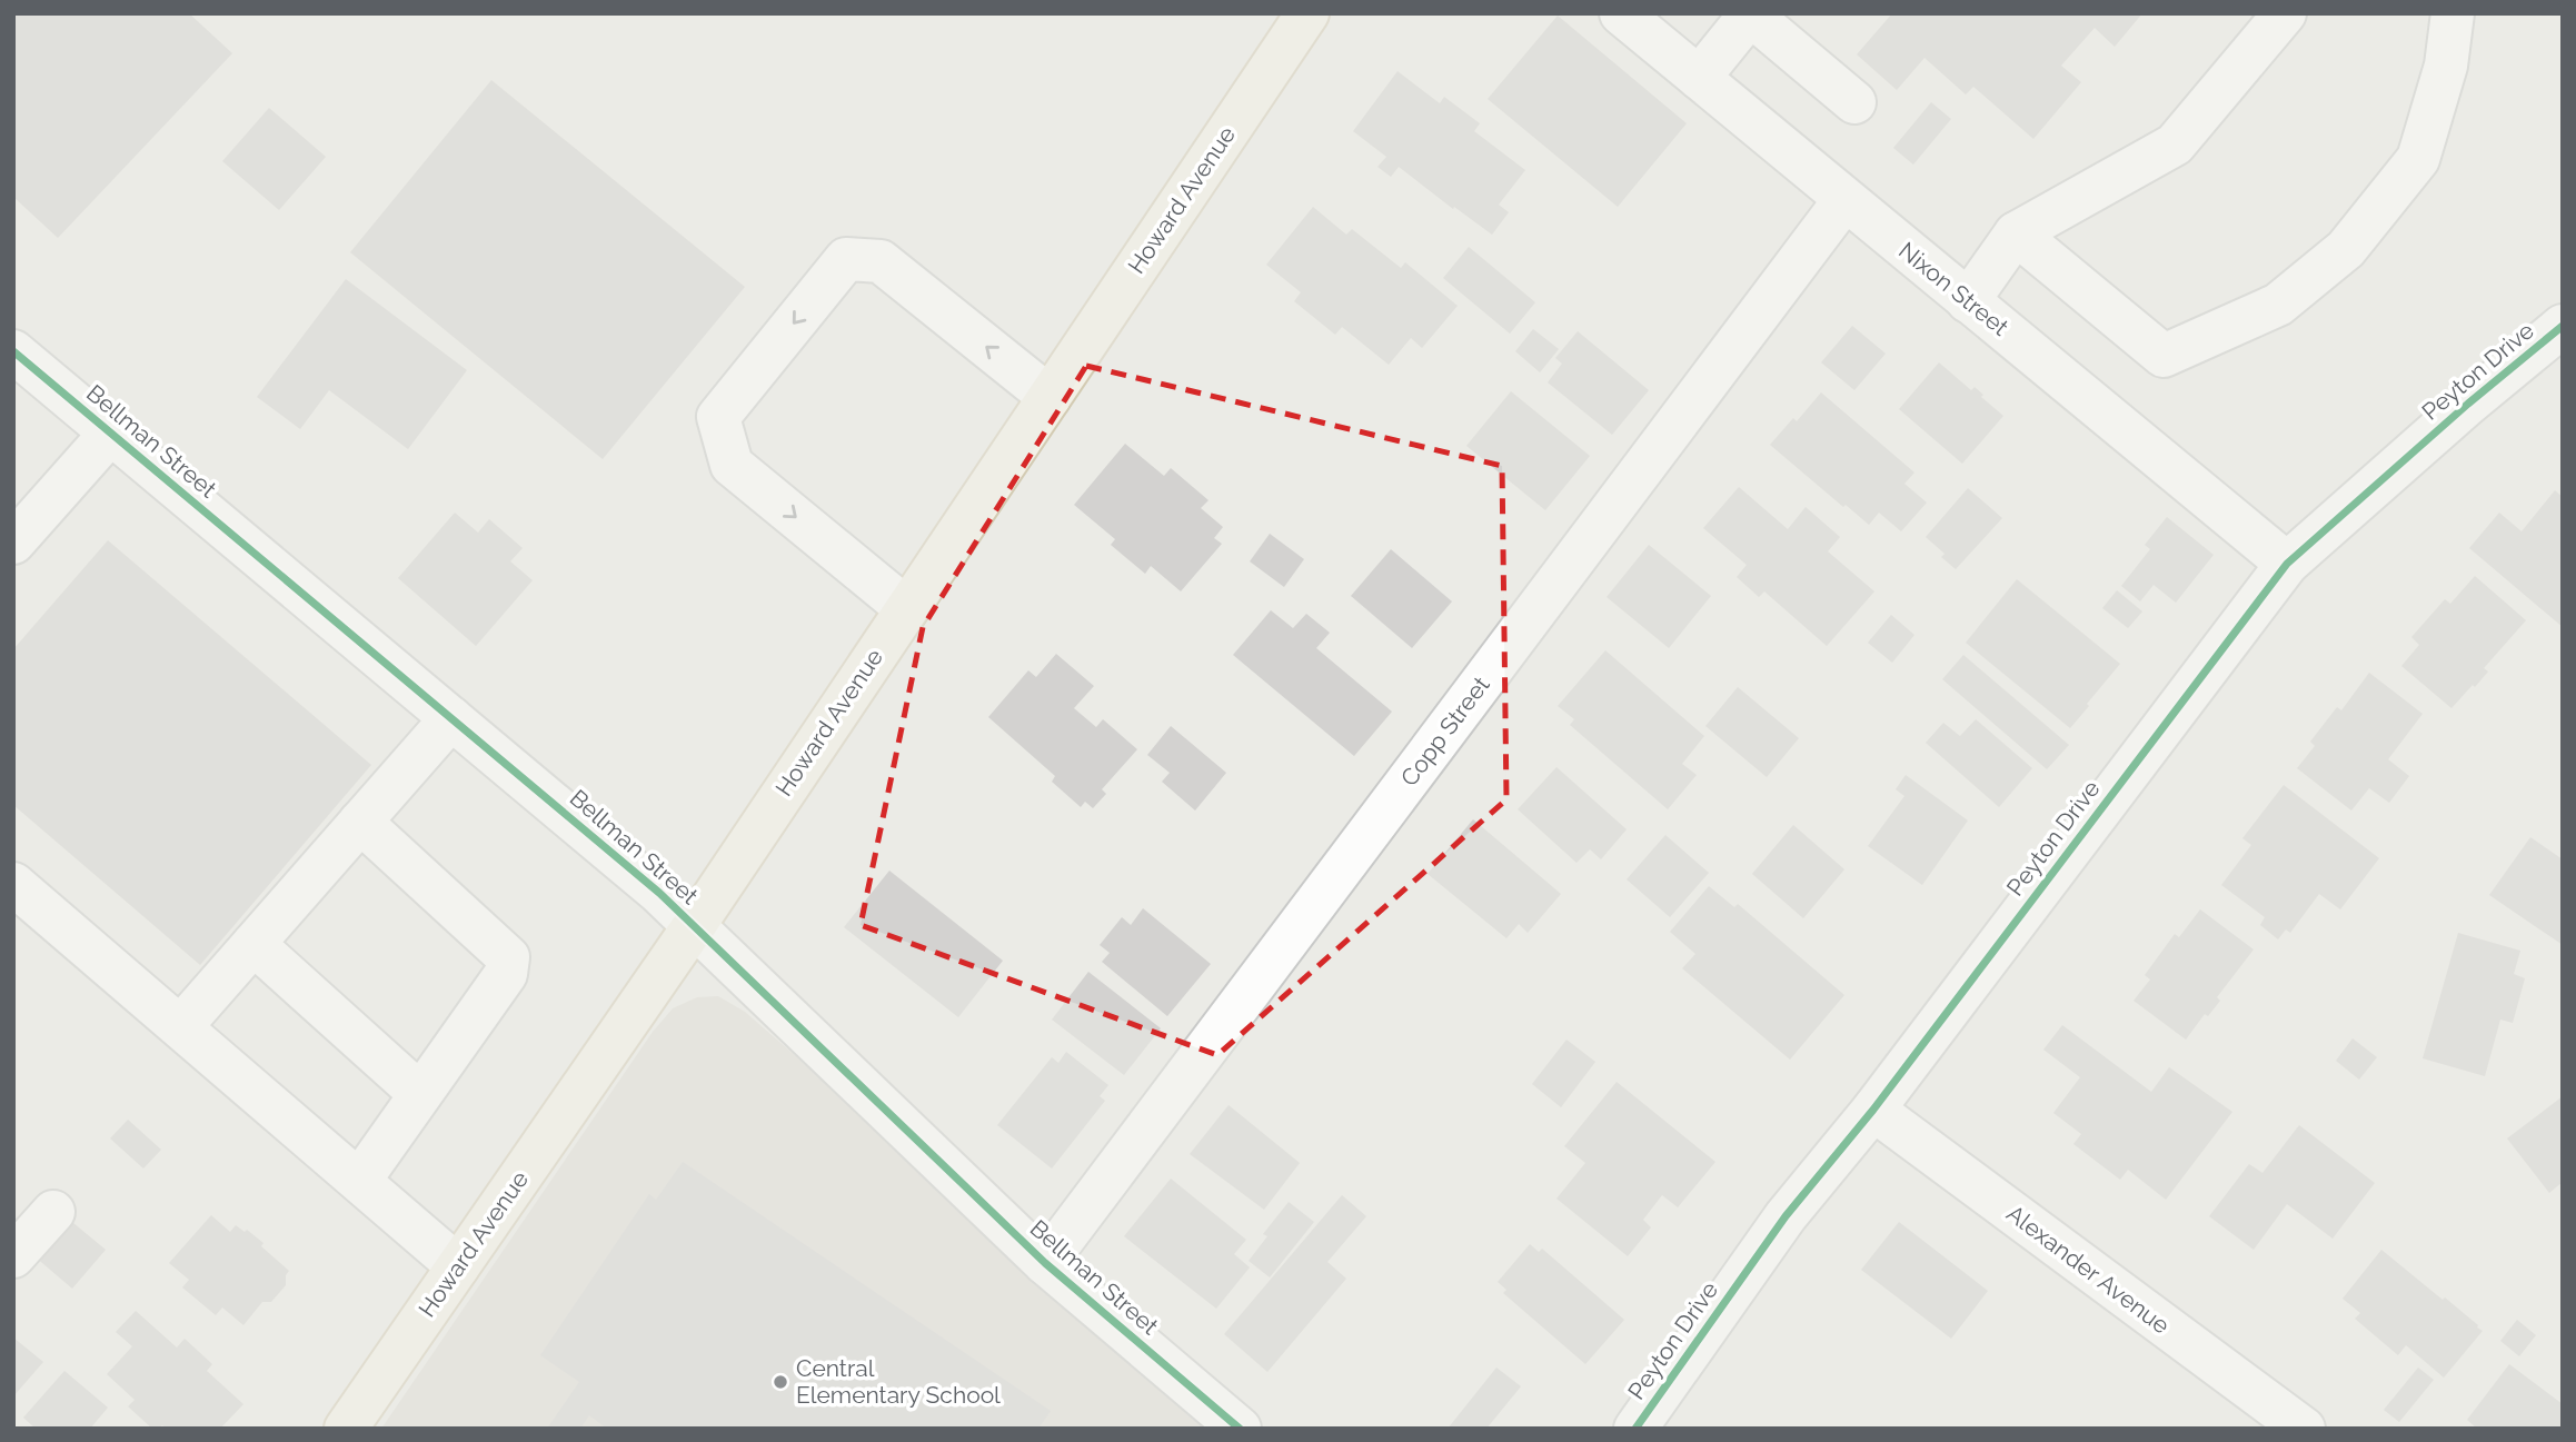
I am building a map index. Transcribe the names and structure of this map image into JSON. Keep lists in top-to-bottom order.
{
  "streets": {
    "main road": ["Howard Avenue"],
    "street": [
      "Nixon Street",
      "Peyton Drive",
      "Bellman Street",
      "Copp Street",
      "Alexander Avenue"
    ]
  },
  "crossings": [
    ["Howard Avenue", "Bellman Street"],
    ["Nixon Street", "Peyton Drive"],
    ["Nixon Street", "Copp Street"],
    ["Peyton Drive", "Alexander Avenue"],
    ["Bellman Street", "Copp Street"]
  ],
  "places": ["Central Elementary School"]
}
